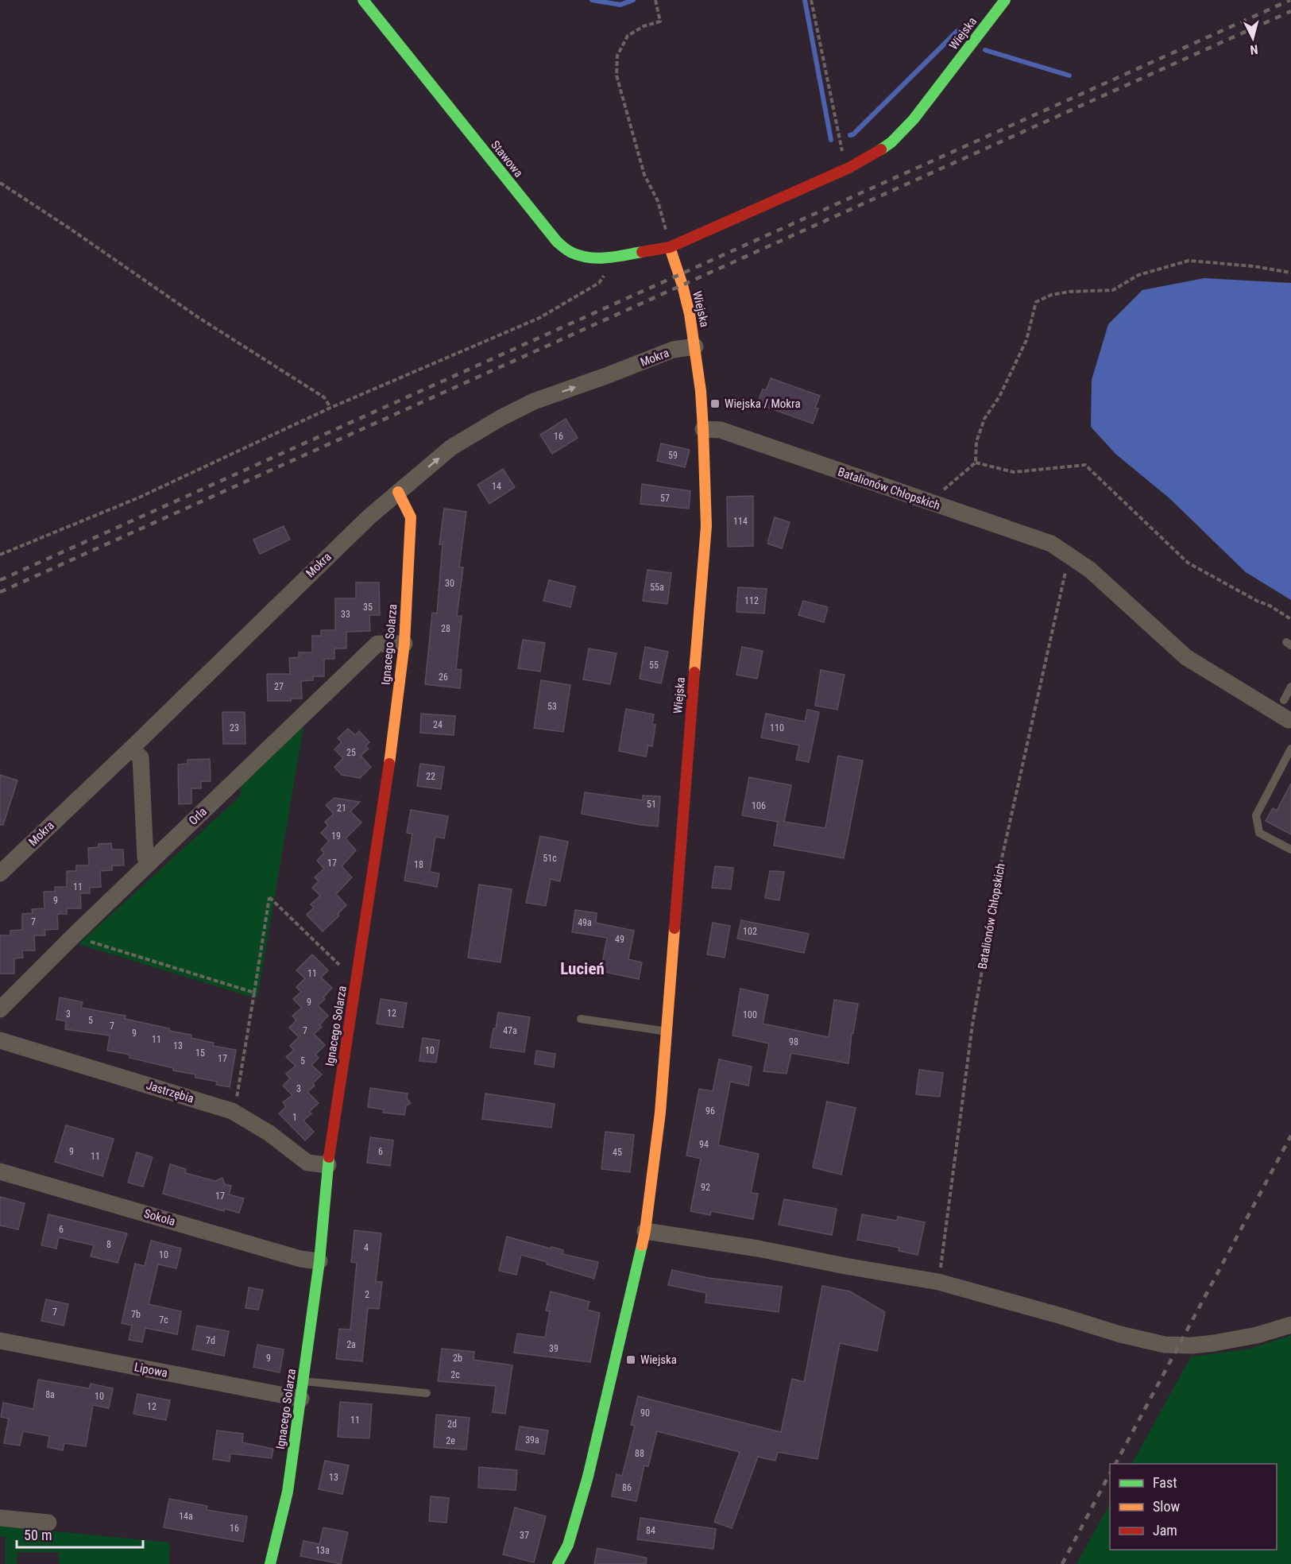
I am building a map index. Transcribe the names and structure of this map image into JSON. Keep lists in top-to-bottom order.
{
  "streets": {
    "street": [
      "Wiejska",
      "Stawowa",
      "Mokra",
      "Batalionów Chłopskich",
      "Ignacego Solarza",
      "Orla",
      "Jastrzębia",
      "Sokola",
      "Lipowa"
    ]
  },
  "crossings": [
    ["Wiejska", "Stawowa"],
    ["Wiejska", "Mokra"],
    ["Wiejska", "Batalionów Chłopskich"],
    ["Mokra", "Ignacego Solarza"],
    ["Ignacego Solarza", "Orla"],
    ["Ignacego Solarza", "Jastrzębia"],
    ["Ignacego Solarza", "Sokola"],
    ["Ignacego Solarza", "Lipowa"]
  ],
  "one_way": ["Mokra"],
  "districts": ["Lucień"],
  "places": {
    "transit": ["Wiejska / Mokra", "Wiejska"]
  },
  "house_numbers": [
    "16",
    "59",
    "14",
    "57",
    "114",
    "30",
    "55a",
    "112",
    "35",
    "33",
    "28",
    "55",
    "26",
    "27",
    "53",
    "24",
    "23",
    "110",
    "25",
    "22",
    "51",
    "106",
    "21",
    "19",
    "51c",
    "17",
    "18",
    "11",
    "9",
    "7",
    "49a",
    "102",
    "49",
    "11",
    "9",
    "12",
    "3",
    "100",
    "5",
    "7",
    "7",
    "47a",
    "9",
    "11",
    "98",
    "13",
    "10",
    "15",
    "17",
    "5",
    "3",
    "96",
    "1",
    "94",
    "9",
    "6",
    "45",
    "11",
    "92",
    "17",
    "6",
    "8",
    "4",
    "10",
    "2",
    "7",
    "7b",
    "7c",
    "7d",
    "2a",
    "39",
    "9",
    "2b",
    "2c",
    "8a",
    "10",
    "12",
    "90",
    "11",
    "2d",
    "39a",
    "2e",
    "88",
    "13",
    "86",
    "14a",
    "16",
    "84",
    "37",
    "13a"
  ],
  "legend": ["Fast", "Slow", "Jam"],
  "scale_bar": "50 m",
  "north": "bottom"
}
